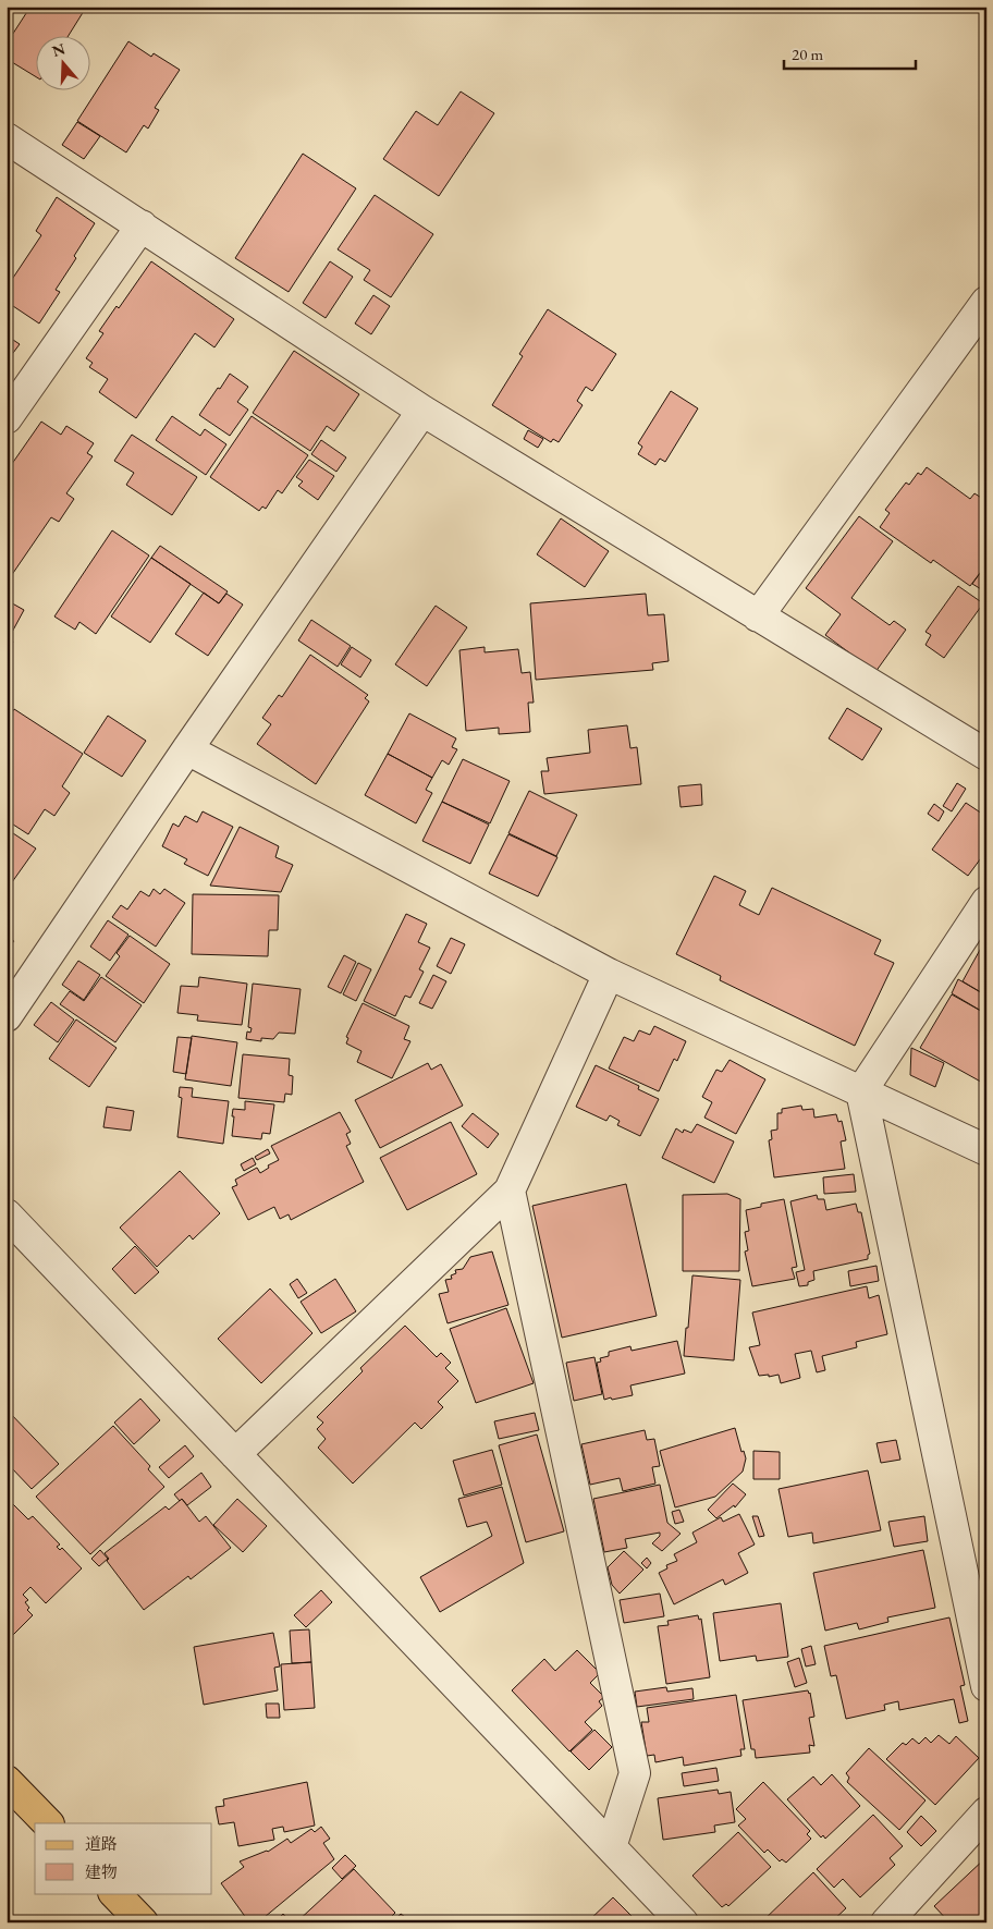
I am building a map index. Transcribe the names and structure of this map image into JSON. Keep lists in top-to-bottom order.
{
  "legend": ["道路", "建物"],
  "scale_bar": "20 m",
  "north": "top"
}
